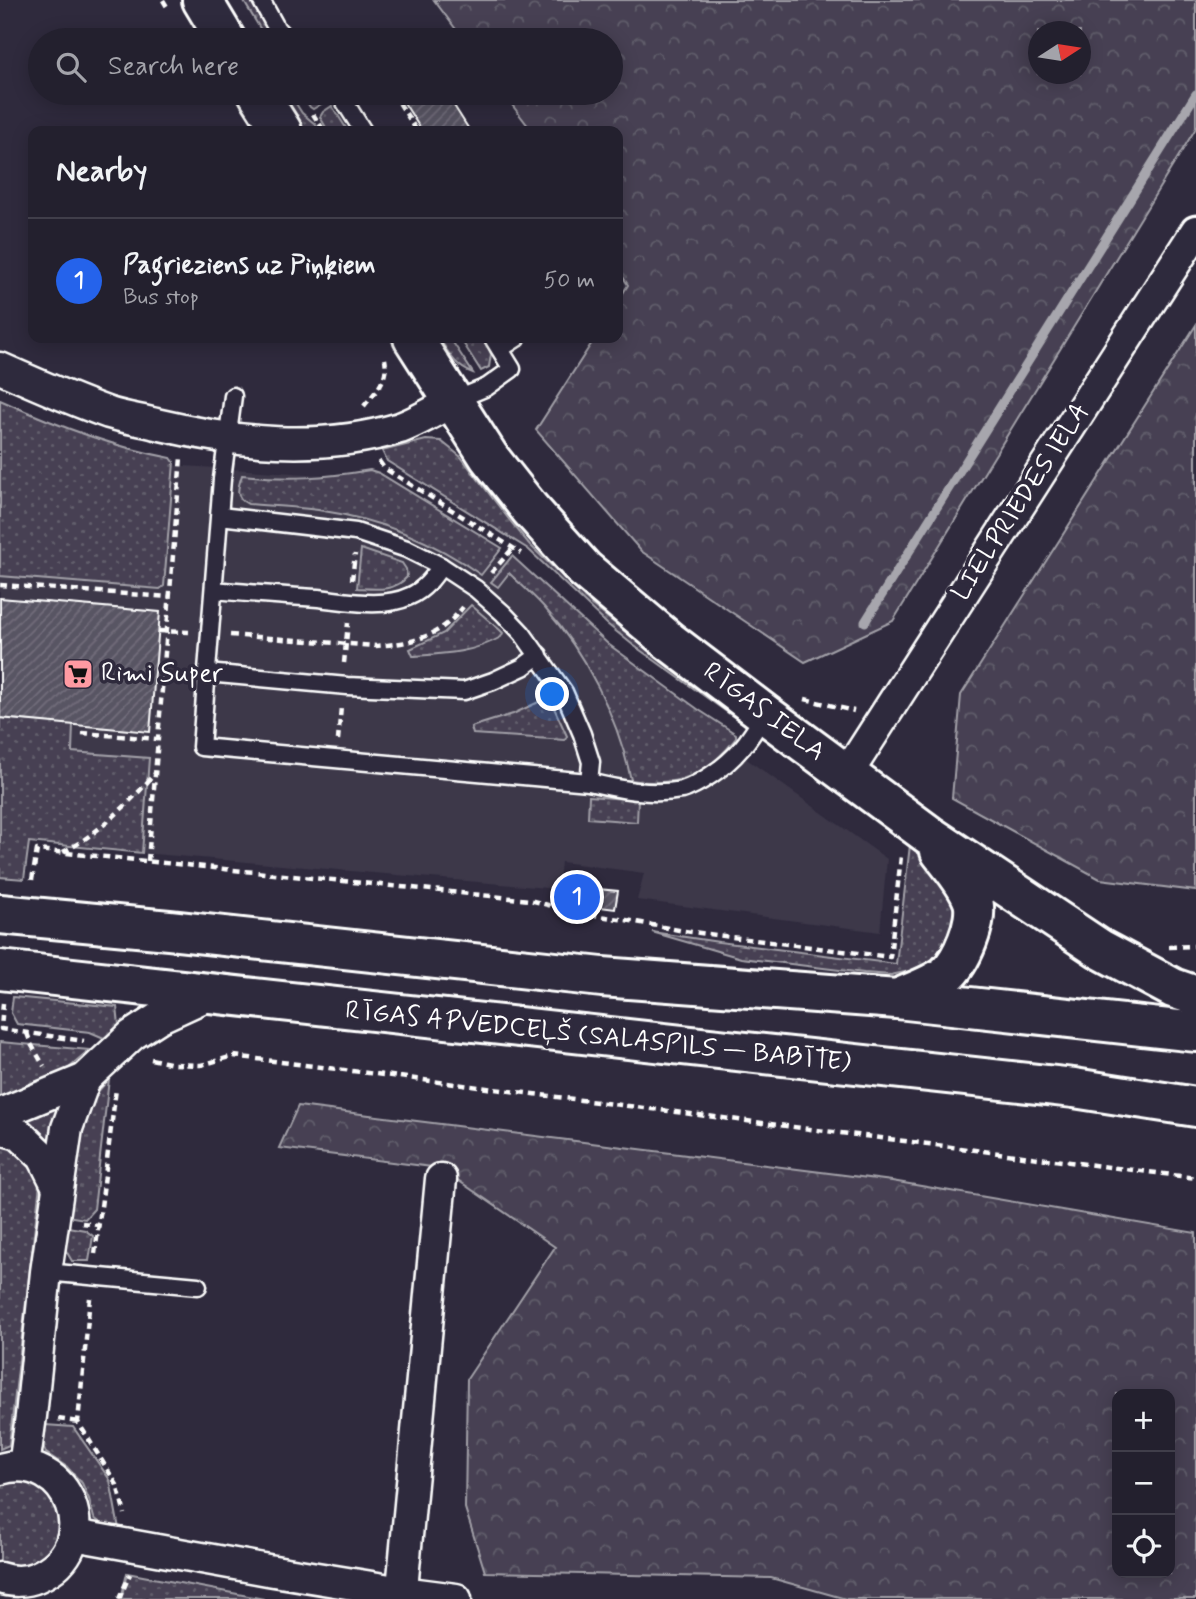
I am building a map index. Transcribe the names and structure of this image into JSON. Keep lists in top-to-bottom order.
{
  "streets": {
    "main road": ["RĪGAS IELA", "RĪGAS APVEDCEĻŠ (SALASPILS — BABĪTE)"],
    "street": ["LIELPRIEDES IELA"]
  },
  "crossings": [
    ["LIELPRIEDES IELA", "RĪGAS IELA"]
  ],
  "places": {
    "supermarket": ["Rimi Super"]
  },
  "north": "right",
  "page": {
    "search": "Search here",
    "heading": "Nearby",
    "list": [
      {
        "mark": "1",
        "name": "Pagrieziens uz Piņķiem",
        "note": "Bus stop",
        "value": "50 m"
      }
    ],
    "pins": "1",
    "map_buttons": ["+", "−"]
  }
}
